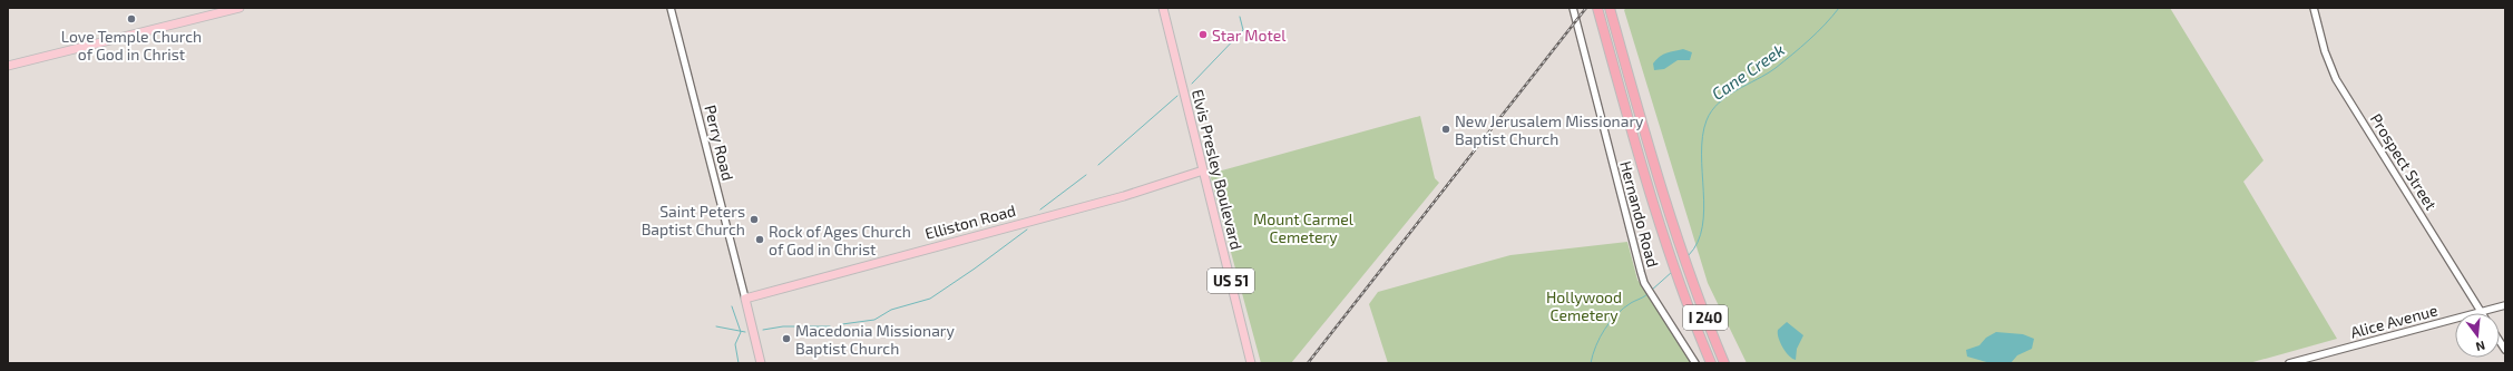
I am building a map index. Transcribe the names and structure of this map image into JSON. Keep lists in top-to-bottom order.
{
  "streets": {
    "highway": ["I 240"],
    "main road": [
      "Perry Road",
      "Elvis Presley Boulevard",
      "Elliston Road",
      "US 51"
    ],
    "street": ["Prospect Street", "Hernando Road", "Alice Avenue"]
  },
  "crossings": [
    ["Perry Road", "Elliston Road"],
    ["Prospect Street", "Alice Avenue"],
    ["Elvis Presley Boulevard", "Elliston Road"]
  ],
  "water": ["Cane Creek"],
  "parks": ["Mount Carmel Cemetery", "Hollywood Cemetery"],
  "places": [
    "Love Temple Church of God in Christ",
    "Star Motel",
    "New Jerusalem Missionary Baptist Church",
    "Saint Peters Baptist Church",
    "Rock of Ages Church of God in Christ",
    "Macedonia Missionary Baptist Church"
  ],
  "north": "bottom"
}
